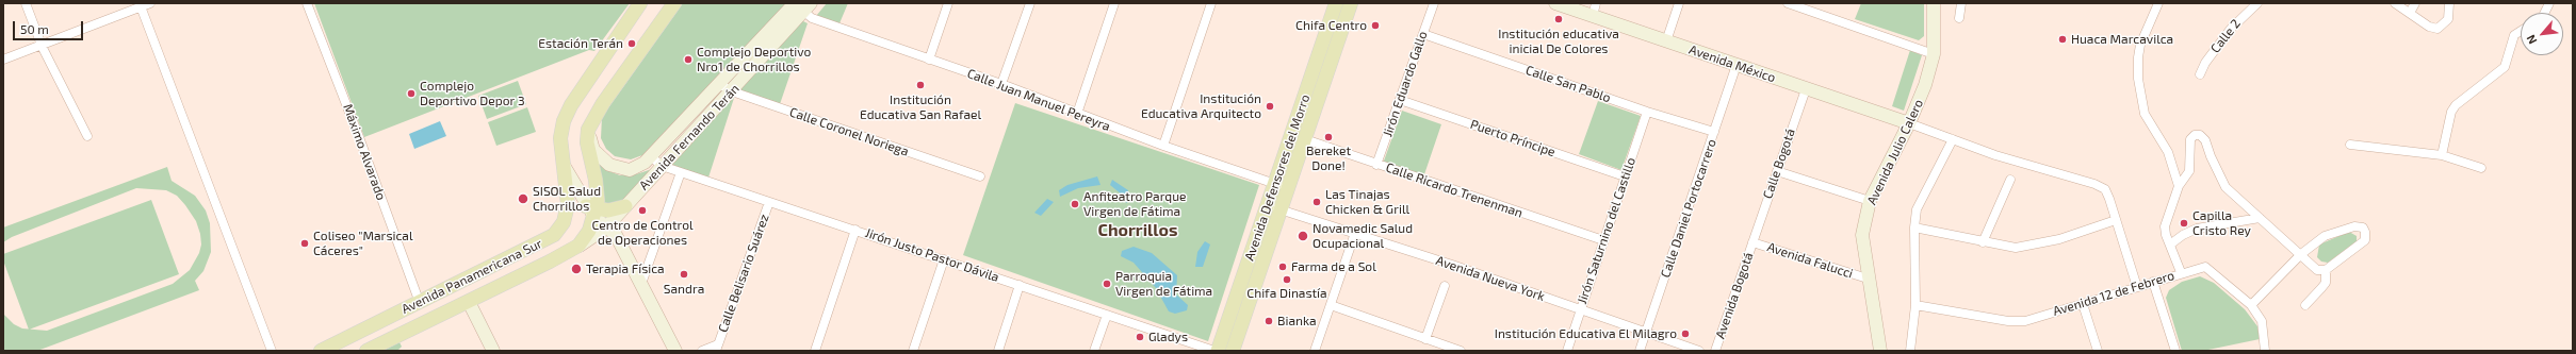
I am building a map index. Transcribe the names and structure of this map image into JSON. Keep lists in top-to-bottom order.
{
  "streets": {
    "main road": [
      "Avenida México",
      "Avenida Fernando Terán",
      "Avenida Julio Calero",
      "Avenida Defensores del Morro",
      "Avenida Panamericana Sur"
    ],
    "street": [
      "Calle 2",
      "Jirón Eduardo Gallo",
      "Calle San Pablo",
      "Calle Juan Manuel Pereyra",
      "Calle Coronel Noriega",
      "Puerto Príncipe",
      "Máximo Alvarado",
      "Calle Bogotá",
      "Calle Ricardo Trenenman",
      "Calle Daniel Portocarrero",
      "Jirón Saturnino del Castillo",
      "Jirón Justo Pastor Dávila",
      "Avenida Falucci",
      "Calle Belisario Suárez",
      "Avenida Nueva York",
      "Avenida 12 de Febrero",
      "Avenida Bogotá"
    ]
  },
  "crossings": [
    ["Avenida México", "Avenida Julio Calero"],
    ["Avenida México", "Calle Bogotá"],
    ["Avenida México", "Calle Daniel Portocarrero"],
    ["Jirón Eduardo Gallo", "Calle San Pablo"],
    ["Jirón Eduardo Gallo", "Puerto Príncipe"],
    ["Jirón Eduardo Gallo", "Calle Ricardo Trenenman"],
    ["Calle San Pablo", "Calle Daniel Portocarrero"],
    ["Calle San Pablo", "Jirón Saturnino del Castillo"],
    ["Calle Juan Manuel Pereyra", "Avenida Fernando Terán"],
    ["Calle Juan Manuel Pereyra", "Avenida Defensores del Morro"],
    ["Calle Coronel Noriega", "Avenida Fernando Terán"],
    ["Avenida Fernando Terán", "Jirón Justo Pastor Dávila"],
    ["Avenida Fernando Terán", "Avenida Panamericana Sur"],
    ["Puerto Príncipe", "Jirón Saturnino del Castillo"],
    ["Máximo Alvarado", "Avenida Panamericana Sur"],
    ["Avenida Julio Calero", "Avenida Falucci"],
    ["Calle Bogotá", "Avenida Falucci"],
    ["Calle Bogotá", "Avenida Bogotá"],
    ["Avenida Defensores del Morro", "Calle Ricardo Trenenman"],
    ["Avenida Defensores del Morro", "Jirón Justo Pastor Dávila"],
    ["Avenida Defensores del Morro", "Avenida Nueva York"],
    ["Calle Ricardo Trenenman", "Jirón Saturnino del Castillo"],
    ["Calle Daniel Portocarrero", "Avenida Nueva York"],
    ["Jirón Saturnino del Castillo", "Avenida Nueva York"],
    ["Jirón Justo Pastor Dávila", "Calle Belisario Suárez"],
    ["Avenida Falucci", "Avenida Bogotá"]
  ],
  "districts": ["Chorrillos"],
  "places": [
    "Institución educativa inicial De Colores",
    "Chifa Centro",
    "Huaca Marcavilca",
    "Estación Terán",
    "Complejo Deportivo Nro1 de Chorrillos",
    "Institución Educativa San Rafael",
    "Complejo Deportivo Depor 3",
    "Institución Educativa Arquitecto",
    "Bereket Done!",
    "SISOL Salud Chorrillos",
    "Las Tinajas Chicken & Grill",
    "Anfiteatro Parque Virgen de Fátima",
    "Centro de Control de Operaciones",
    "Capilla Cristo Rey",
    "Novamedic Salud Ocupacional",
    "Coliseo \"Marsical Cáceres\"",
    "Farma de a Sol",
    "Terapia Física",
    "Sandra",
    "Chifa Dinastía",
    "Parroquia Virgen de Fátima",
    "Bianka",
    "Institución Educativa El Milagro",
    "Gladys"
  ],
  "scale_bar": "50 m",
  "north": "bottom left"
}
